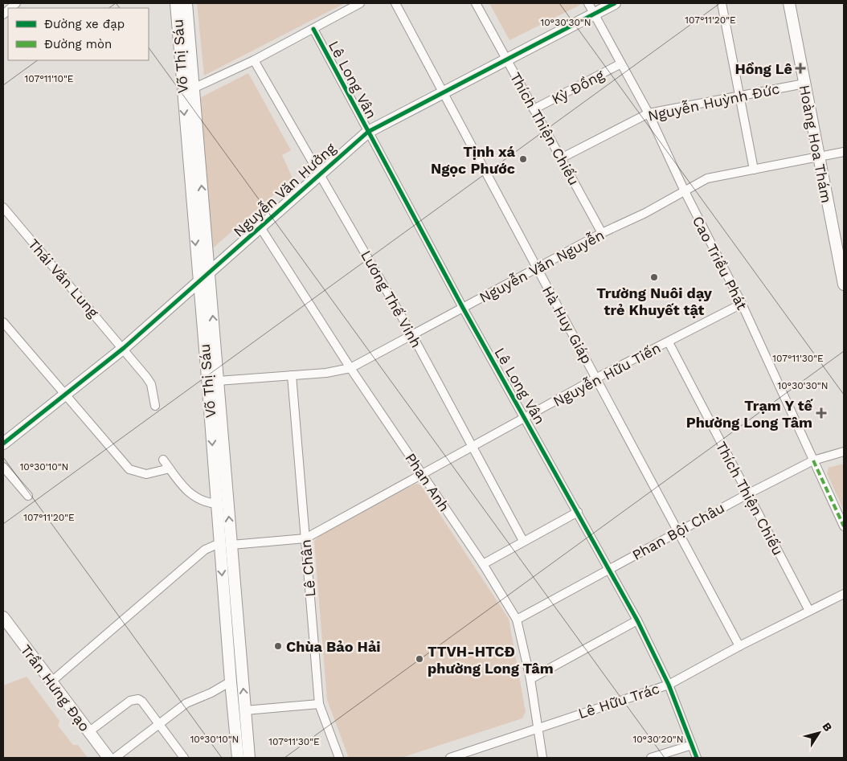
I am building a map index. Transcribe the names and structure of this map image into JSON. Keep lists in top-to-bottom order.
{
  "streets": {
    "main road": [
      "Võ Thị Sáu",
      "Hoàng Hoa Thám",
      "Nguyễn Văn Hưởng",
      "Trần Hưng Đạo"
    ],
    "street": [
      "Lê Long Vân",
      "Kỳ Đồng",
      "Nguyễn Huỳnh Đức",
      "Thích Thiện Chiếu",
      "Cao Triều Phát",
      "Nguyễn Văn Nguyễn",
      "Thái Văn Lung",
      "Lương Thế Vinh",
      "Hà Huy Giáp",
      "Nguyễn Hữu Tiến",
      "Phan Anh",
      "Phan Bội Châu",
      "Lê Chân",
      "Lê Hữu Trác"
    ]
  },
  "crossings": [
    ["Võ Thị Sáu", "Nguyễn Văn Hưởng"],
    ["Võ Thị Sáu", "Nguyễn Văn Nguyễn"],
    ["Võ Thị Sáu", "Nguyễn Hữu Tiến"],
    ["Lê Long Vân", "Nguyễn Văn Hưởng"],
    ["Lê Long Vân", "Nguyễn Văn Nguyễn"],
    ["Lê Long Vân", "Nguyễn Hữu Tiến"],
    ["Lê Long Vân", "Phan Bội Châu"],
    ["Lê Long Vân", "Lê Hữu Trác"],
    ["Kỳ Đồng", "Thích Thiện Chiếu"],
    ["Kỳ Đồng", "Cao Triều Phát"],
    ["Nguyễn Huỳnh Đức", "Thích Thiện Chiếu"],
    ["Nguyễn Huỳnh Đức", "Hoàng Hoa Thám"],
    ["Nguyễn Huỳnh Đức", "Cao Triều Phát"],
    ["Thích Thiện Chiếu", "Nguyễn Văn Hưởng"],
    ["Thích Thiện Chiếu", "Nguyễn Văn Nguyễn"],
    ["Thích Thiện Chiếu", "Nguyễn Hữu Tiến"],
    ["Thích Thiện Chiếu", "Phan Bội Châu"],
    ["Thích Thiện Chiếu", "Lê Hữu Trác"],
    ["Hoàng Hoa Thám", "Nguyễn Văn Nguyễn"],
    ["Nguyễn Văn Hưởng", "Cao Triều Phát"],
    ["Nguyễn Văn Hưởng", "Thái Văn Lung"],
    ["Nguyễn Văn Hưởng", "Lương Thế Vinh"],
    ["Nguyễn Văn Hưởng", "Hà Huy Giáp"],
    ["Nguyễn Văn Hưởng", "Phan Anh"],
    ["Cao Triều Phát", "Nguyễn Văn Nguyễn"],
    ["Cao Triều Phát", "Nguyễn Hữu Tiến"],
    ["Cao Triều Phát", "Phan Bội Châu"],
    ["Nguyễn Văn Nguyễn", "Lương Thế Vinh"],
    ["Nguyễn Văn Nguyễn", "Hà Huy Giáp"],
    ["Nguyễn Văn Nguyễn", "Phan Anh"],
    ["Nguyễn Văn Nguyễn", "Lê Chân"],
    ["Lương Thế Vinh", "Nguyễn Hữu Tiến"],
    ["Hà Huy Giáp", "Nguyễn Hữu Tiến"],
    ["Hà Huy Giáp", "Phan Bội Châu"],
    ["Hà Huy Giáp", "Lê Hữu Trác"],
    ["Nguyễn Hữu Tiến", "Phan Anh"],
    ["Nguyễn Hữu Tiến", "Lê Chân"],
    ["Phan Anh", "Phan Bội Châu"],
    ["Phan Anh", "Lê Hữu Trác"]
  ],
  "places": {
    "health": ["Hồng Lê", "Trạm Y tế Phường Long Tâm"],
    "other": [
      "Tịnh xá Ngọc Phước",
      "Trường Nuôi dạy trẻ Khuyết tật",
      "Chùa Bảo Hải",
      "TTVH-HTCĐ phường Long Tâm"
    ]
  },
  "legend": ["Đường xe đạp", "Đường mòn"],
  "north": "top right",
  "coordinates": [
    "107°11'20\"E",
    "10°30'30\"N",
    "107°11'10\"E",
    "107°11'30\"E",
    "10°30'10\"N",
    "10°30'20\"N"
  ]
}
